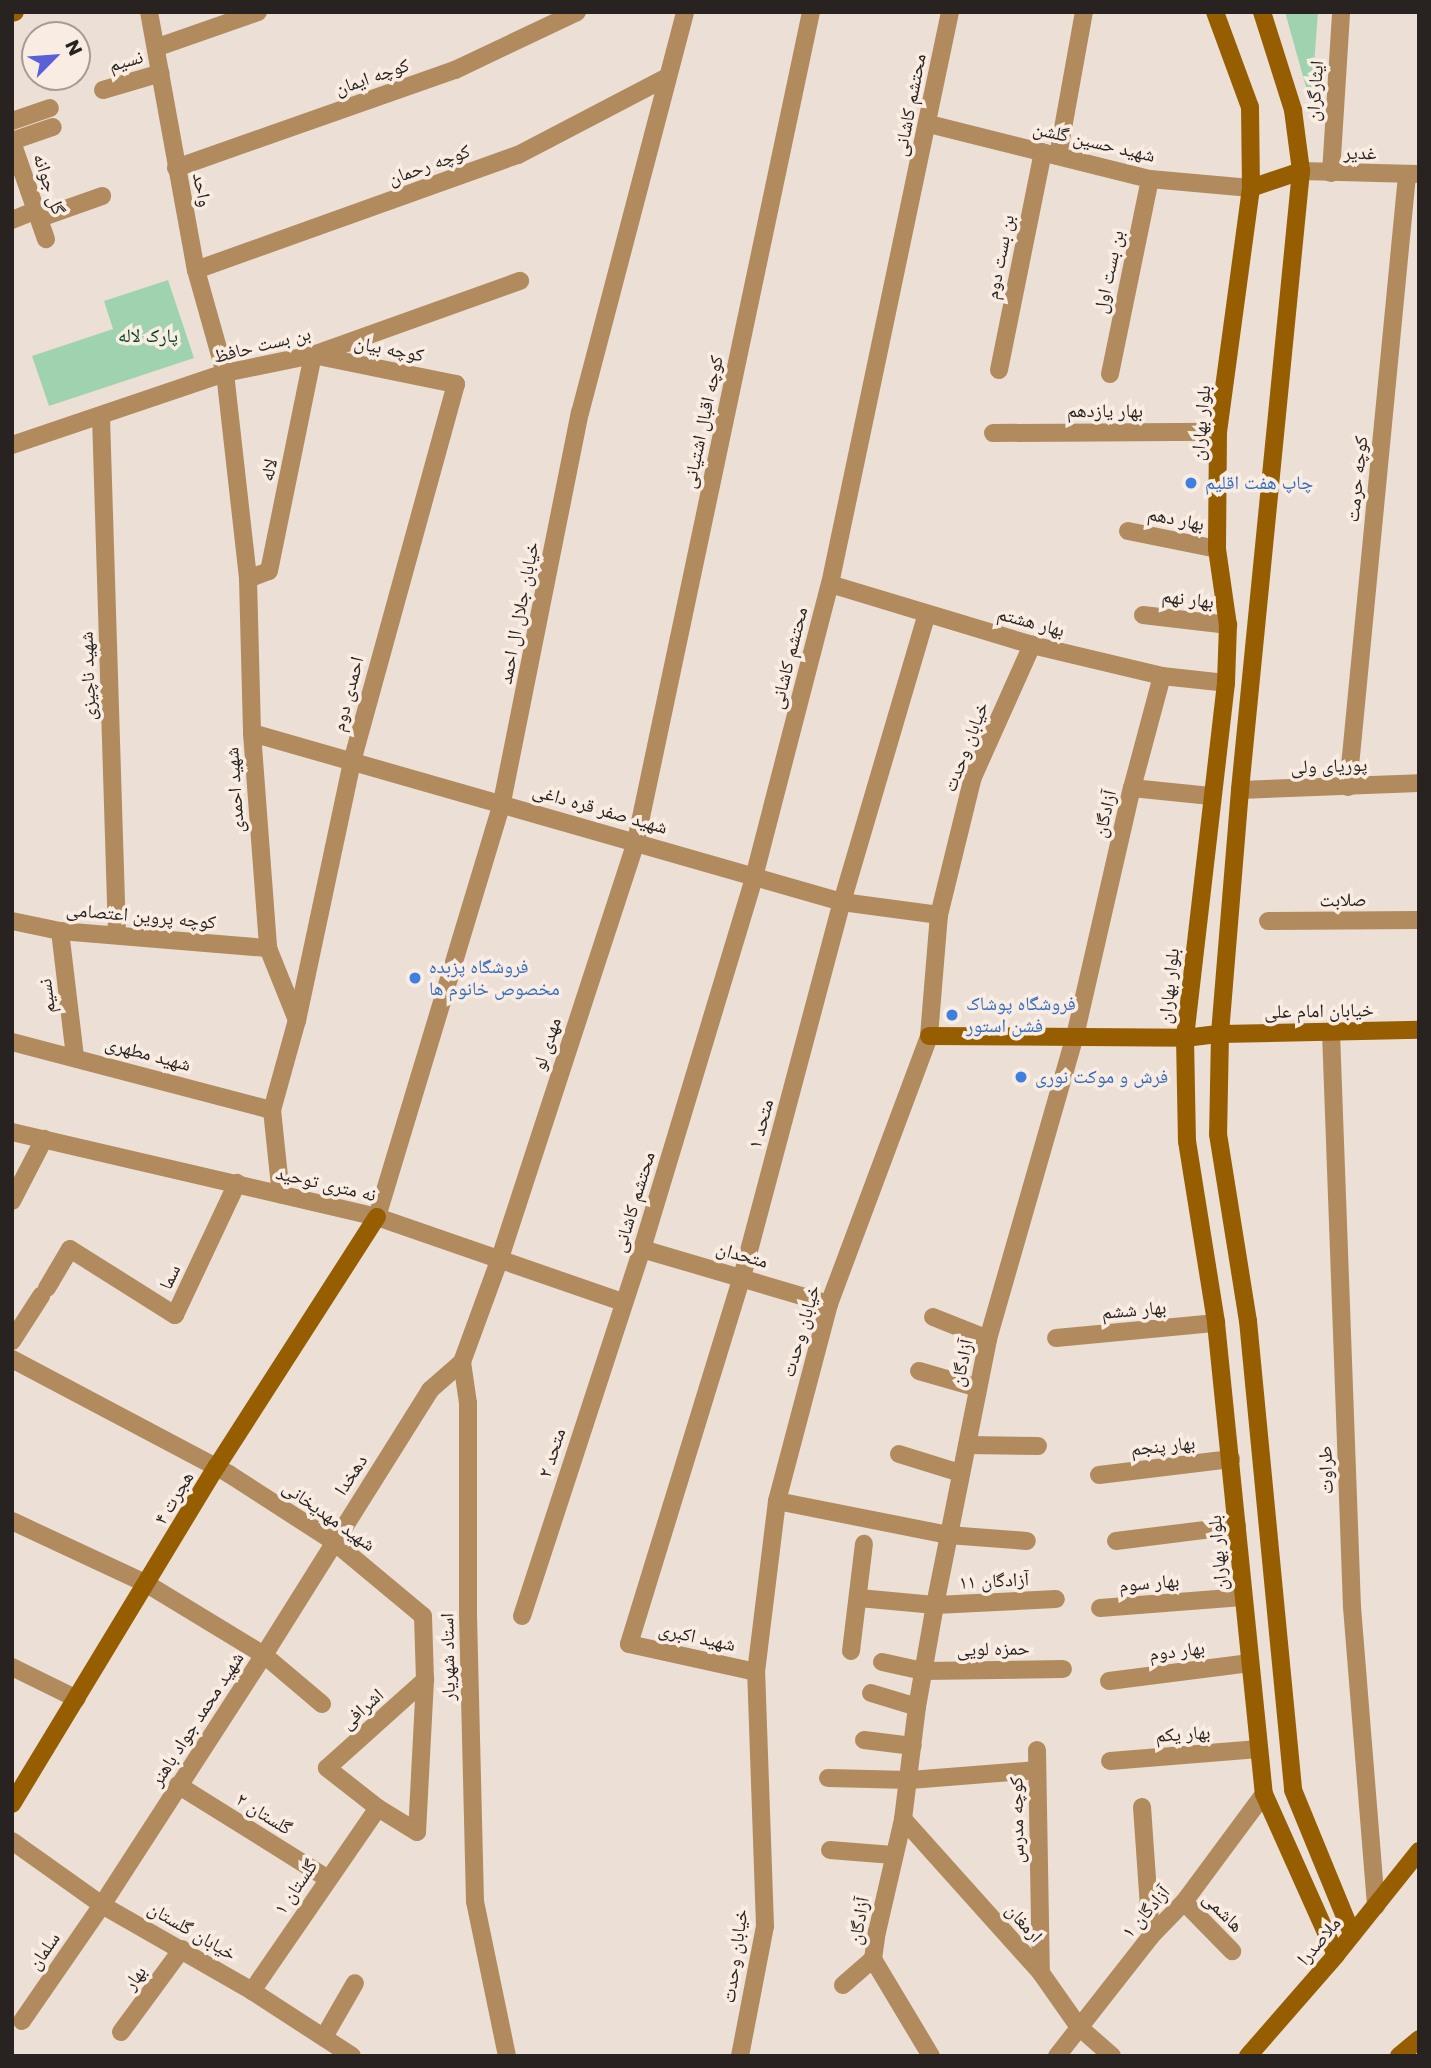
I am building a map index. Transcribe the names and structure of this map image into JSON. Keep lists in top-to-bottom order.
{
  "streets": {
    "street": [
      "نسیم",
      "کوچه ایمان",
      "ایثارگران",
      "محتشم کاشانی",
      "شهید حسین گلشن",
      "غدیر",
      "کوچه رحمان",
      "گل جوانه",
      "واحد",
      "بن بست دوم",
      "بن بست اول",
      "بن بست حافظ",
      "کوچه بیان",
      "بهار یازدهم",
      "کوچه اقبال اشتیانی",
      "بلوار بهاران",
      "لاله",
      "کوچه حرمت",
      "بهار دهم",
      "بهار نهم",
      "خیابان جلال ال احمد",
      "بهار هشتم",
      "شهید ناچیزی",
      "احمدی دوم",
      "خیابان وحدت",
      "پوریای ولی",
      "شهید احمدی",
      "شهید صفر قره داغی",
      "آزادگان",
      "صلابت",
      "کوچه پروین اعتصامی",
      "خیابان امام علی",
      "مهدی لو",
      "شهید مطهری",
      "متحد ۱",
      "نه متری توحید",
      "متحدان",
      "سما",
      "بهار ششم",
      "بهار پنجم",
      "متحد ۲",
      "طراوت",
      "دهخدا",
      "هجرت ۴",
      "شهید مهدیخانی",
      "آزادگان ۱۱",
      "بهار سوم",
      "شهید اکبری",
      "حمزه لویی",
      "بهار دوم",
      "استاد شهریار",
      "اشرافی",
      "شهید محمد جواد باهنر",
      "بهار یکم",
      "گلستان ۲",
      "کوچه مدرس",
      "گلستان ۱",
      "آزادگان ۱",
      "هاشمی",
      "ارمغان",
      "خیابان گلستان",
      "ملاصدرا",
      "سلمان",
      "بهار"
    ]
  },
  "crossings": [
    ["نسیم", "واحد"],
    ["نسیم", "کوچه پروین اعتصامی"],
    ["نسیم", "شهید مطهری"],
    ["کوچه ایمان", "واحد"],
    ["ایثارگران", "غدیر"],
    ["محتشم کاشانی", "شهید حسین گلشن"],
    ["محتشم کاشانی", "بهار هشتم"],
    ["محتشم کاشانی", "شهید صفر قره داغی"],
    ["محتشم کاشانی", "نه متری توحید"],
    ["محتشم کاشانی", "متحدان"],
    ["محتشم کاشانی", "متحد ۲"],
    ["شهید حسین گلشن", "بن بست دوم"],
    ["شهید حسین گلشن", "بن بست اول"],
    ["شهید حسین گلشن", "بلوار بهاران"],
    ["غدیر", "کوچه حرمت"],
    ["کوچه رحمان", "واحد"],
    ["کوچه رحمان", "خیابان جلال ال احمد"],
    ["واحد", "بن بست حافظ"],
    ["واحد", "شهید احمدی"],
    ["بن بست حافظ", "کوچه بیان"],
    ["بن بست حافظ", "لاله"],
    ["بن بست حافظ", "شهید ناچیزی"],
    ["بن بست حافظ", "شهید احمدی"],
    ["کوچه بیان", "لاله"],
    ["کوچه بیان", "احمدی دوم"],
    ["بهار یازدهم", "بلوار بهاران"],
    ["کوچه اقبال اشتیانی", "شهید صفر قره داغی"],
    ["کوچه اقبال اشتیانی", "مهدی لو"],
    ["بلوار بهاران", "بهار دهم"],
    ["بلوار بهاران", "بهار نهم"],
    ["بلوار بهاران", "بهار هشتم"],
    ["بلوار بهاران", "خیابان امام علی"],
    ["بلوار بهاران", "بهار ششم"],
    ["بلوار بهاران", "بهار پنجم"],
    ["بلوار بهاران", "بهار سوم"],
    ["بلوار بهاران", "بهار دوم"],
    ["بلوار بهاران", "بهار یکم"],
    ["بلوار بهاران", "آزادگان ۱"],
    ["بلوار بهاران", "ملاصدرا"],
    ["لاله", "شهید احمدی"],
    ["کوچه حرمت", "پوریای ولی"],
    ["خیابان جلال ال احمد", "شهید صفر قره داغی"],
    ["خیابان جلال ال احمد", "نه متری توحید"],
    ["خیابان جلال ال احمد", "هجرت ۴"],
    ["بهار هشتم", "خیابان وحدت"],
    ["بهار هشتم", "آزادگان"],
    ["بهار هشتم", "متحد ۱"],
    ["شهید ناچیزی", "کوچه پروین اعتصامی"],
    ["احمدی دوم", "شهید احمدی"],
    ["احمدی دوم", "شهید صفر قره داغی"],
    ["خیابان وحدت", "شهید صفر قره داغی"],
    ["خیابان وحدت", "خیابان امام علی"],
    ["خیابان وحدت", "متحدان"],
    ["خیابان وحدت", "شهید اکبری"],
    ["شهید احمدی", "شهید صفر قره داغی"],
    ["شهید احمدی", "کوچه پروین اعتصامی"],
    ["شهید صفر قره داغی", "مهدی لو"],
    ["شهید صفر قره داغی", "متحد ۱"],
    ["آزادگان", "خیابان امام علی"],
    ["آزادگان", "آزادگان ۱۱"],
    ["آزادگان", "حمزه لویی"],
    ["آزادگان", "ارمغان"],
    ["خیابان امام علی", "طراوت"],
    ["مهدی لو", "نه متری توحید"],
    ["مهدی لو", "استاد شهریار"],
    ["متحد ۱", "متحدان"],
    ["متحد ۱", "شهید اکبری"],
    ["نه متری توحید", "سما"],
    ["نه متری توحید", "متحد ۲"],
    ["نه متری توحید", "هجرت ۴"],
    ["نه متری توحید", "استاد شهریار"],
    ["طراوت", "ملاصدرا"],
    ["دهخدا", "شهید مهدیخانی"],
    ["دهخدا", "استاد شهریار"],
    ["دهخدا", "شهید محمد جواد باهنر"],
    ["هجرت ۴", "شهید مهدیخانی"],
    ["هجرت ۴", "شهید محمد جواد باهنر"],
    ["شهید مهدیخانی", "اشرافی"],
    ["شهید مهدیخانی", "گلستان ۱"],
    ["اشرافی", "گلستان ۱"],
    ["شهید محمد جواد باهنر", "گلستان ۲"],
    ["شهید محمد جواد باهنر", "خیابان گلستان"],
    ["شهید محمد جواد باهنر", "سلمان"],
    ["گلستان ۲", "گلستان ۱"],
    ["کوچه مدرس", "ارمغان"],
    ["گلستان ۱", "خیابان گلستان"],
    ["آزادگان ۱", "هاشمی"],
    ["آزادگان ۱", "ارمغان"],
    ["خیابان گلستان", "سلمان"],
    ["خیابان گلستان", "بهار"]
  ],
  "parks": ["پارک لاله"],
  "places": [
    "چاپ هفت اقلیم",
    "فروشگاه پزبده مخصوص خانوم ها",
    "فروشگاه پوشاک فشن استور",
    "فرش و موکت نوری"
  ],
  "north": "top right"
}
